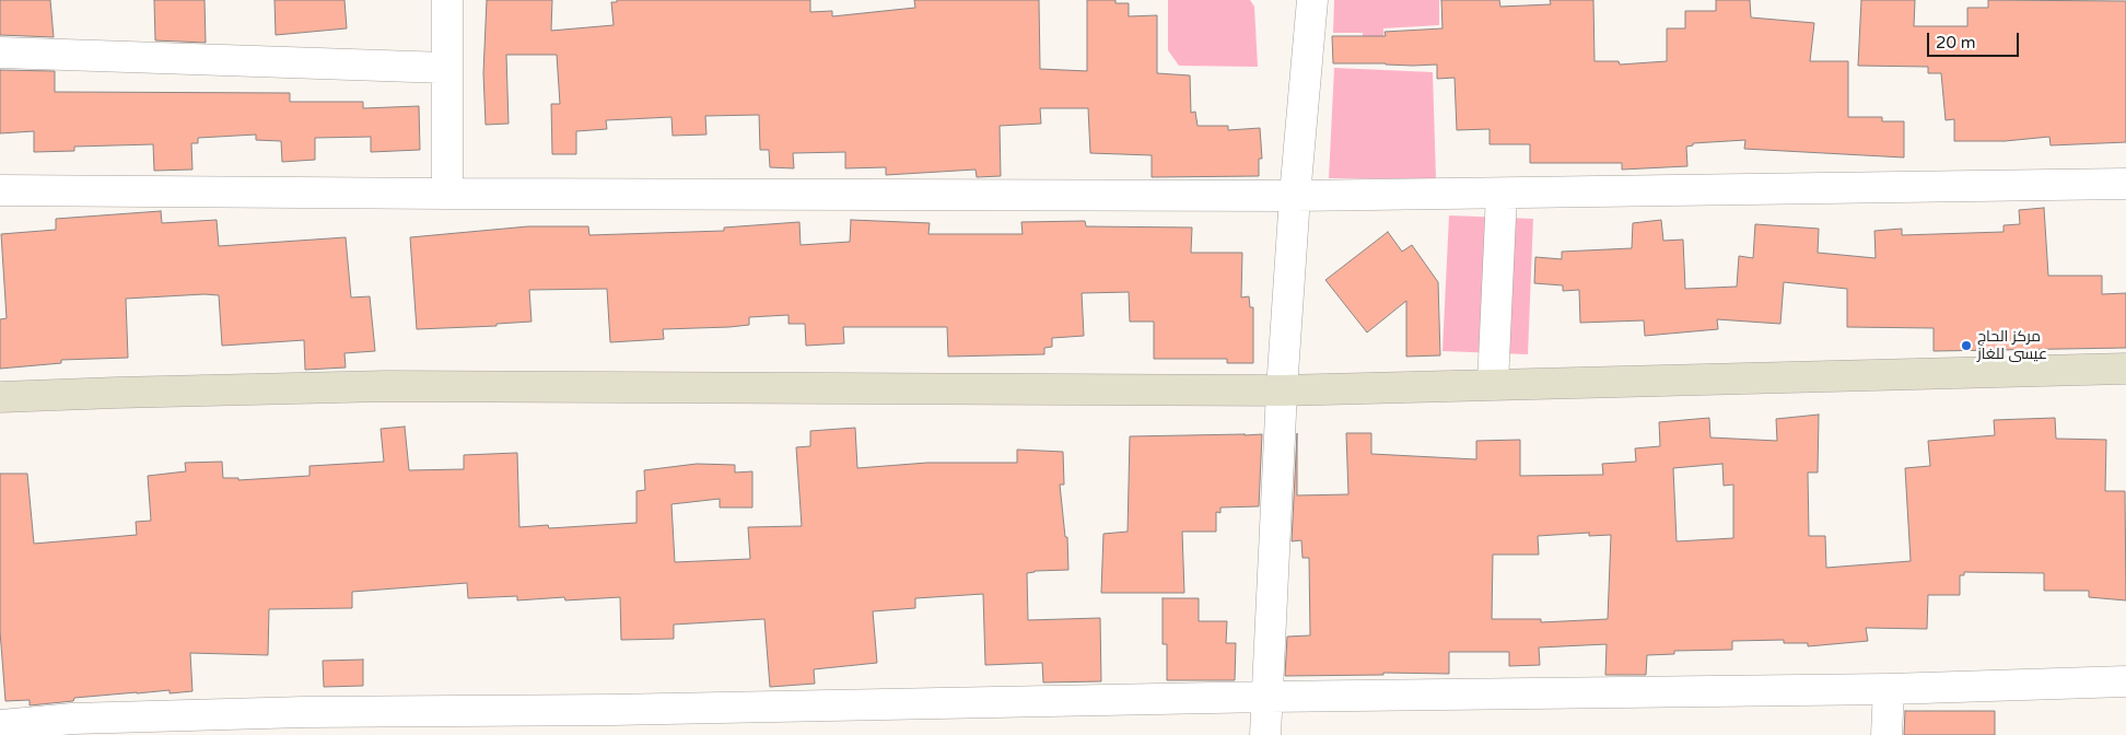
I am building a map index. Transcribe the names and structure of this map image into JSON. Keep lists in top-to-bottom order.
{
  "places": ["مركز الحاج عيسى للغاز"],
  "scale_bar": "20 m"
}
